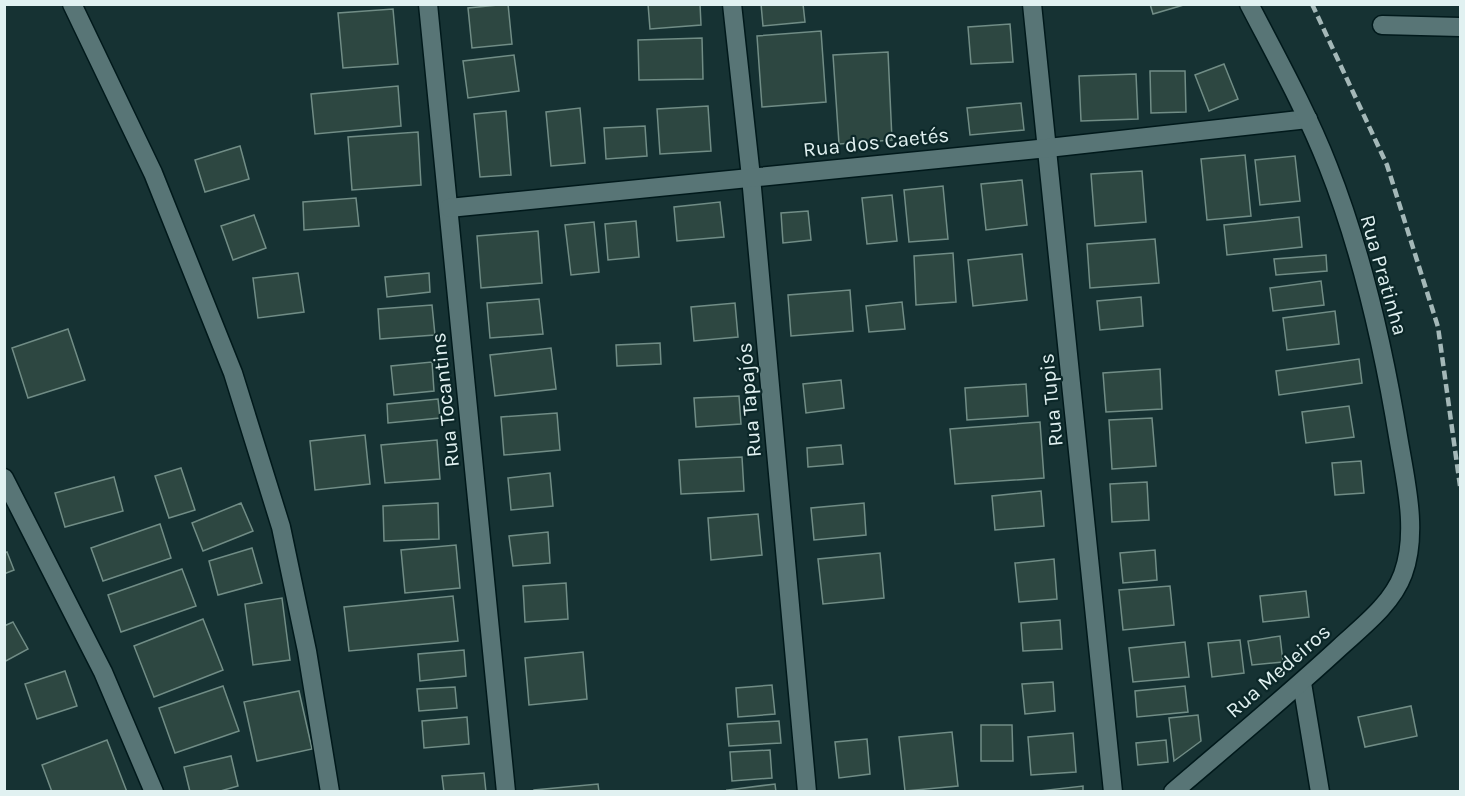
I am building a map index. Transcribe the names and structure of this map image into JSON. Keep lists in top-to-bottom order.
{
  "streets": {
    "street": [
      "Rua dos Caetés",
      "Rua Pratinha",
      "Rua Tocantins",
      "Rua Tapajós",
      "Rua Tupis",
      "Rua Medeiros"
    ]
  },
  "crossings": [
    ["Rua dos Caetés", "Rua Pratinha"],
    ["Rua dos Caetés", "Rua Tocantins"],
    ["Rua dos Caetés", "Rua Tapajós"],
    ["Rua dos Caetés", "Rua Tupis"],
    ["Rua Pratinha", "Rua Medeiros"]
  ]
}
